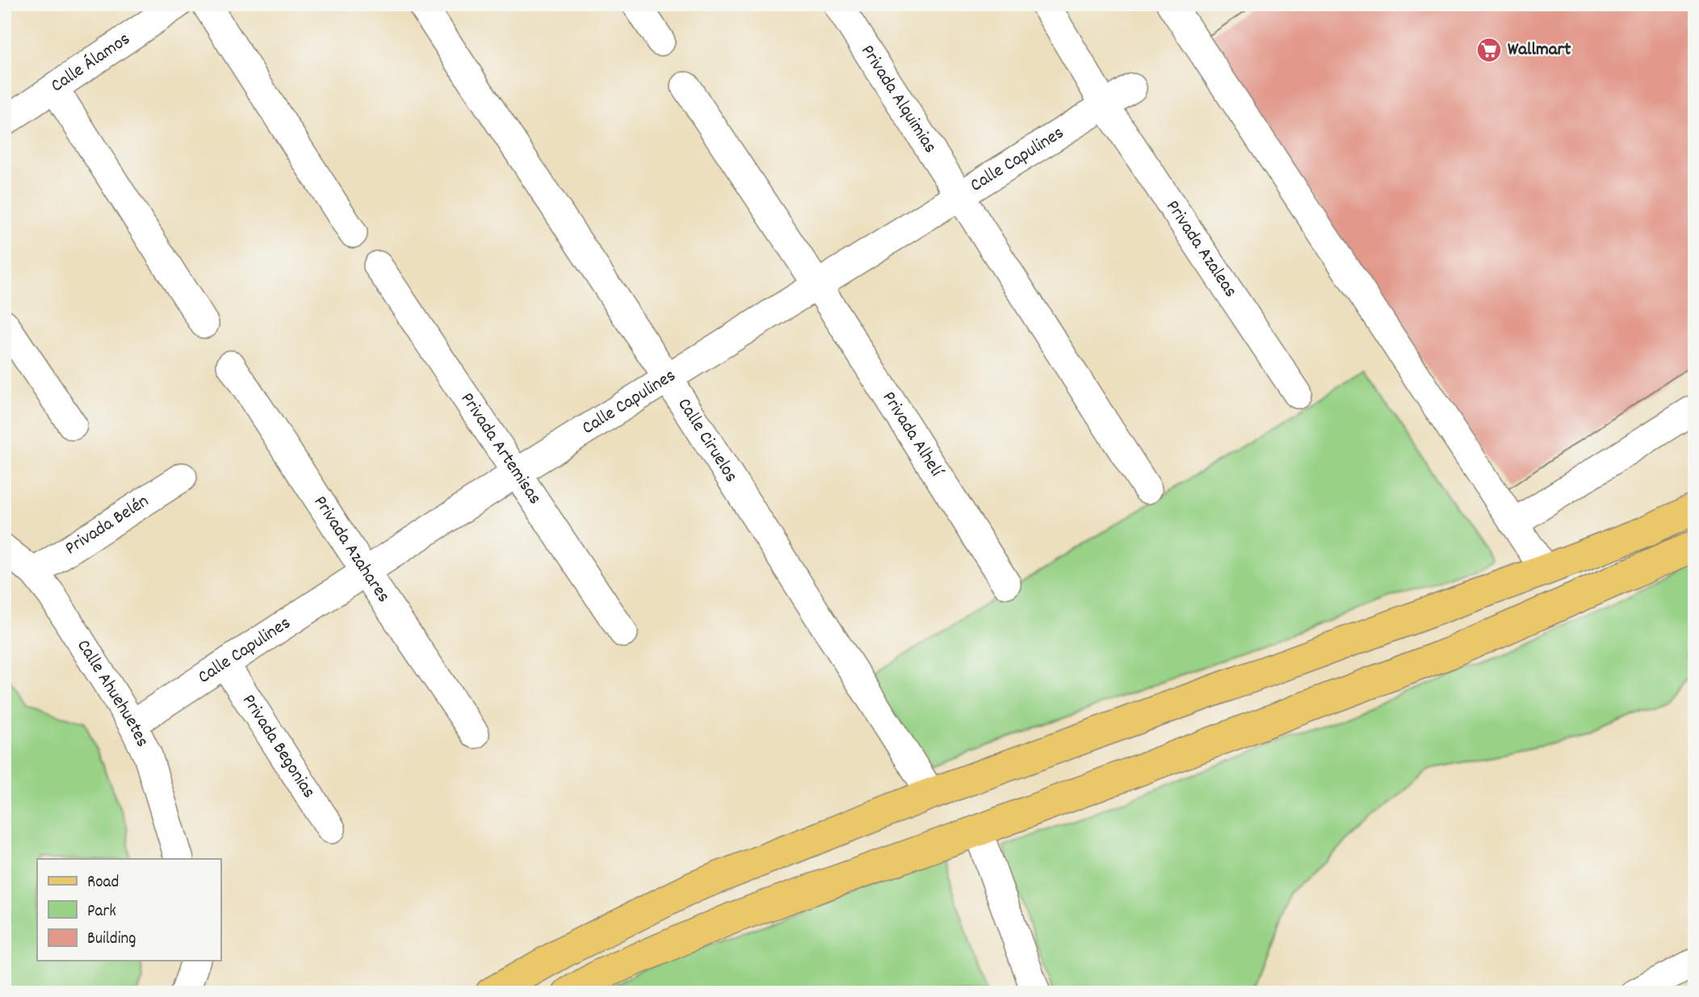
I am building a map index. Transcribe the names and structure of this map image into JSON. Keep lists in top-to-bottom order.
{
  "streets": {
    "street": [
      "Calle Álamos",
      "Privada Alquimias",
      "Calle Capulines",
      "Privada Azaleas",
      "Privada Alhelí",
      "Calle Ciruelos",
      "Privada Artemisas",
      "Privada Belén",
      "Privada Azahares",
      "Calle Ahuehuetes",
      "Privada Begonias"
    ]
  },
  "crossings": [
    ["Privada Alquimias", "Calle Capulines"],
    ["Calle Capulines", "Privada Azaleas"],
    ["Calle Capulines", "Privada Alhelí"],
    ["Calle Capulines", "Calle Ciruelos"],
    ["Calle Capulines", "Privada Artemisas"],
    ["Calle Capulines", "Privada Azahares"],
    ["Calle Capulines", "Calle Ahuehuetes"],
    ["Calle Capulines", "Privada Begonias"],
    ["Privada Belén", "Calle Ahuehuetes"]
  ],
  "places": {
    "supermarket": ["Wallmart"]
  },
  "legend": ["Road", "Park", "Building"]
}
